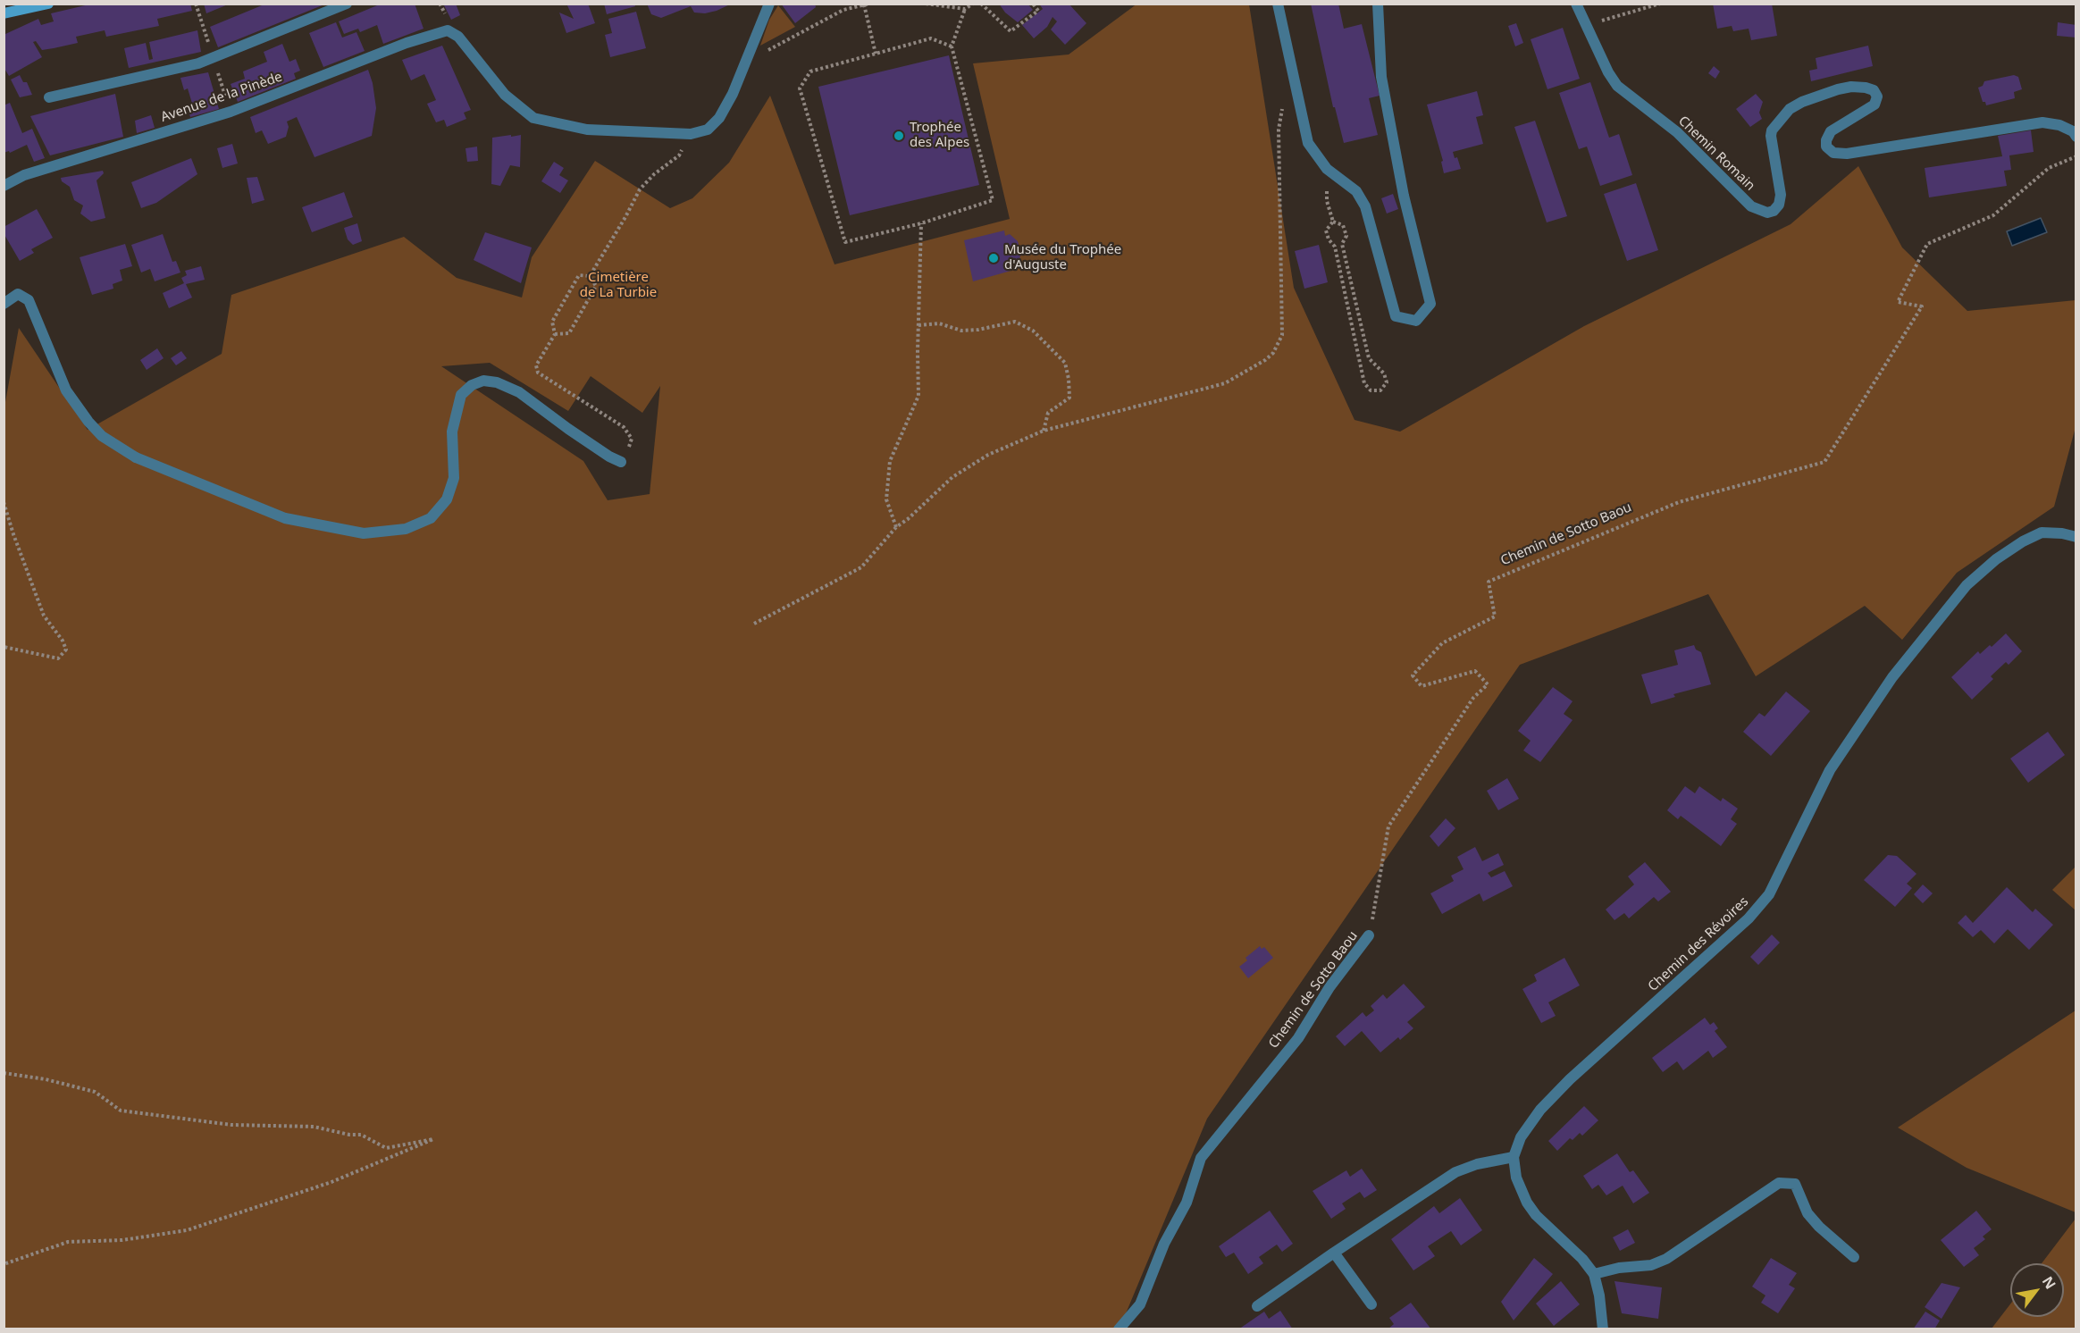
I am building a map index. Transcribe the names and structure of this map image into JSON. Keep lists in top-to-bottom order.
{
  "streets": {
    "street": [
      "Avenue de la Pinède",
      "Chemin Romain",
      "Chemin de Sotto Baou",
      "Chemin des Révoires"
    ]
  },
  "parks": ["Cimetière de La Turbie"],
  "places": ["Trophée des Alpes", "Musée du Trophée d'Auguste"],
  "north": "top right"
}
